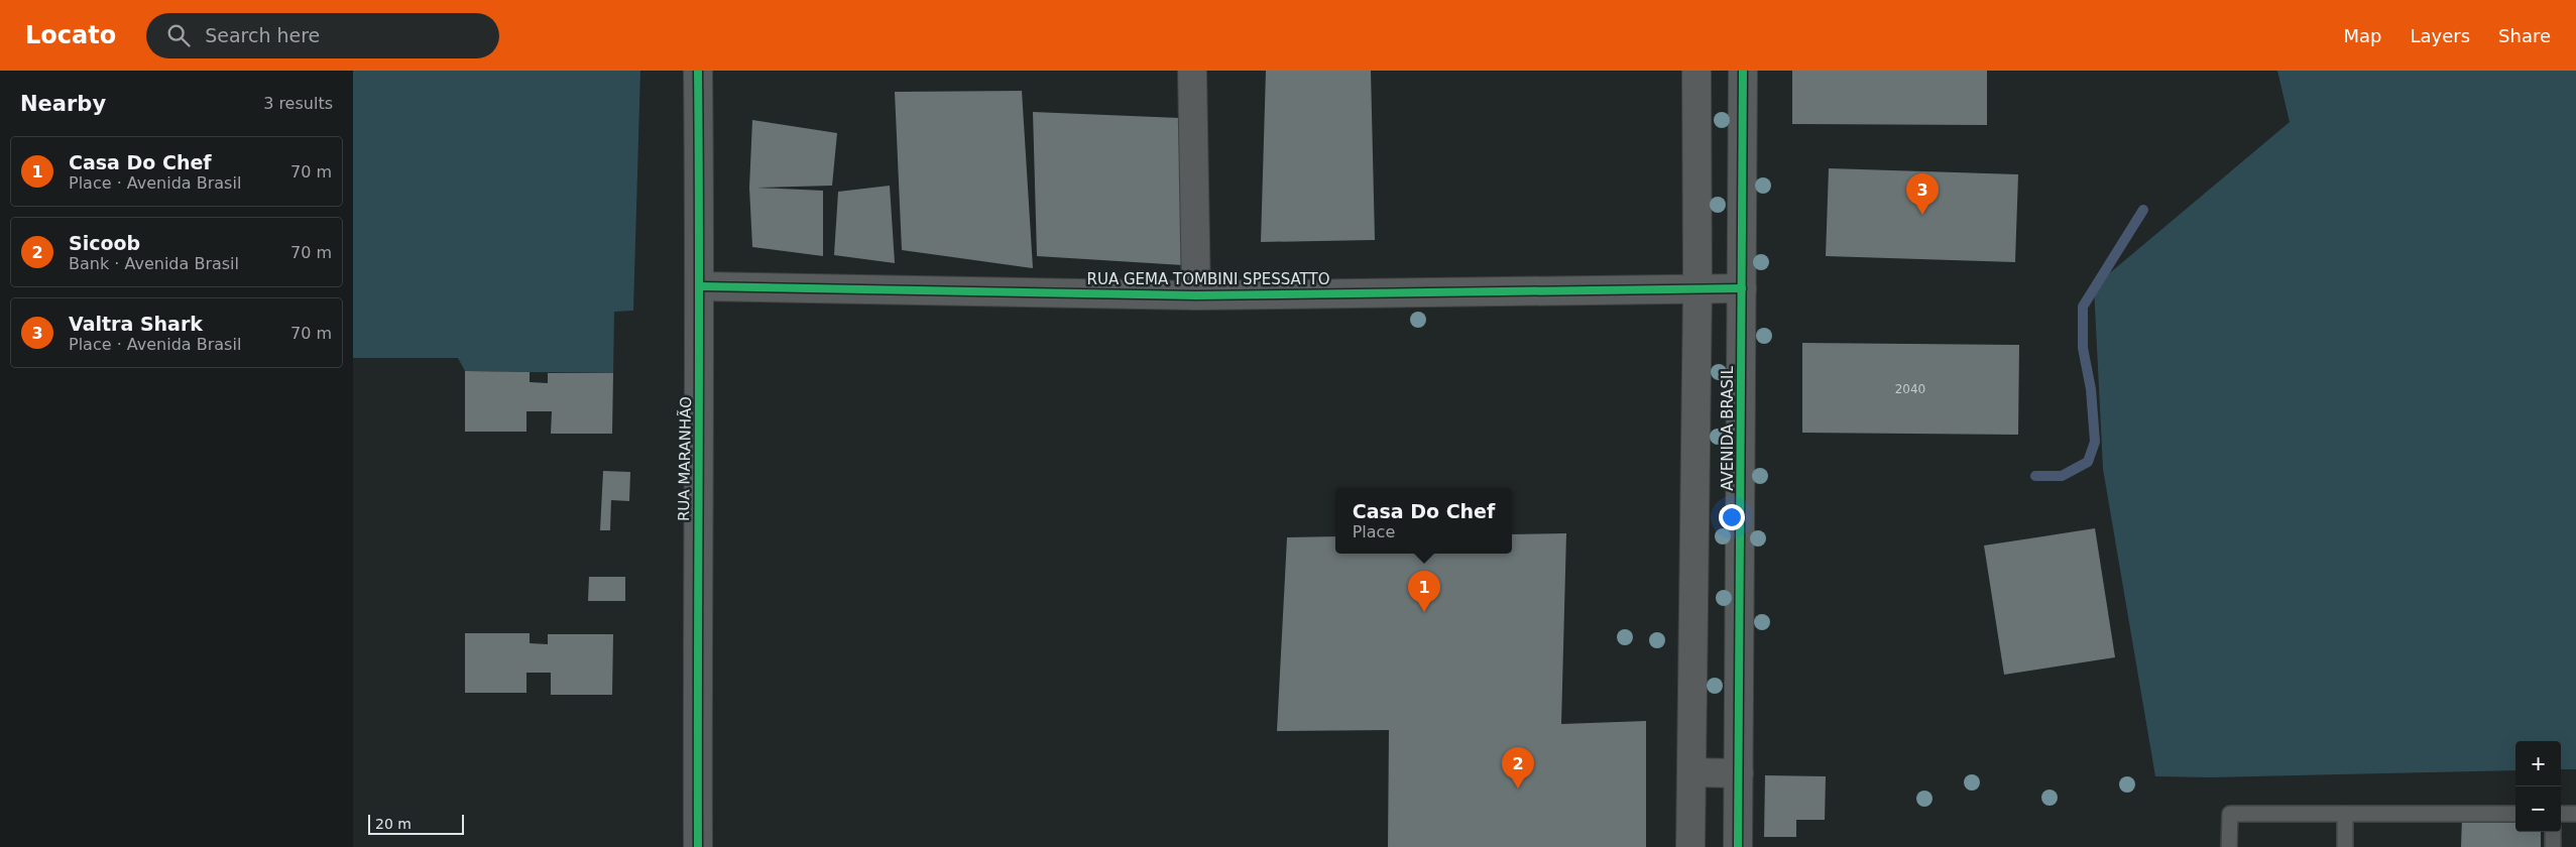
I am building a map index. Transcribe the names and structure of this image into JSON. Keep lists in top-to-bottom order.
{
  "streets": {
    "street": ["RUA GEMA TOMBINI SPESSATTO", "AVENIDA BRASIL", "RUA MARANHÃO"]
  },
  "crossings": [
    ["RUA GEMA TOMBINI SPESSATTO", "AVENIDA BRASIL"],
    ["RUA GEMA TOMBINI SPESSATTO", "RUA MARANHÃO"]
  ],
  "house_numbers": ["2040"],
  "scale_bar": "20 m",
  "page": {
    "header": "Locato",
    "search": "Search here",
    "nav": ["Map", "Layers", "Share"],
    "heading": ["Nearby", "3 results"],
    "list": [
      {
        "mark": "1",
        "name": "Casa Do Chef",
        "note": "Place · Avenida Brasil",
        "value": "70 m"
      },
      {
        "mark": "2",
        "name": "Sicoob",
        "note": "Bank · Avenida Brasil",
        "value": "70 m"
      },
      {
        "mark": "3",
        "name": "Valtra Shark",
        "note": "Place · Avenida Brasil",
        "value": "70 m"
      }
    ],
    "pins": ["3", "1", "2"],
    "popup": ["Casa Do Chef", "Place"],
    "map_buttons": ["+", "−"],
    "scale": "20 m"
  }
}
